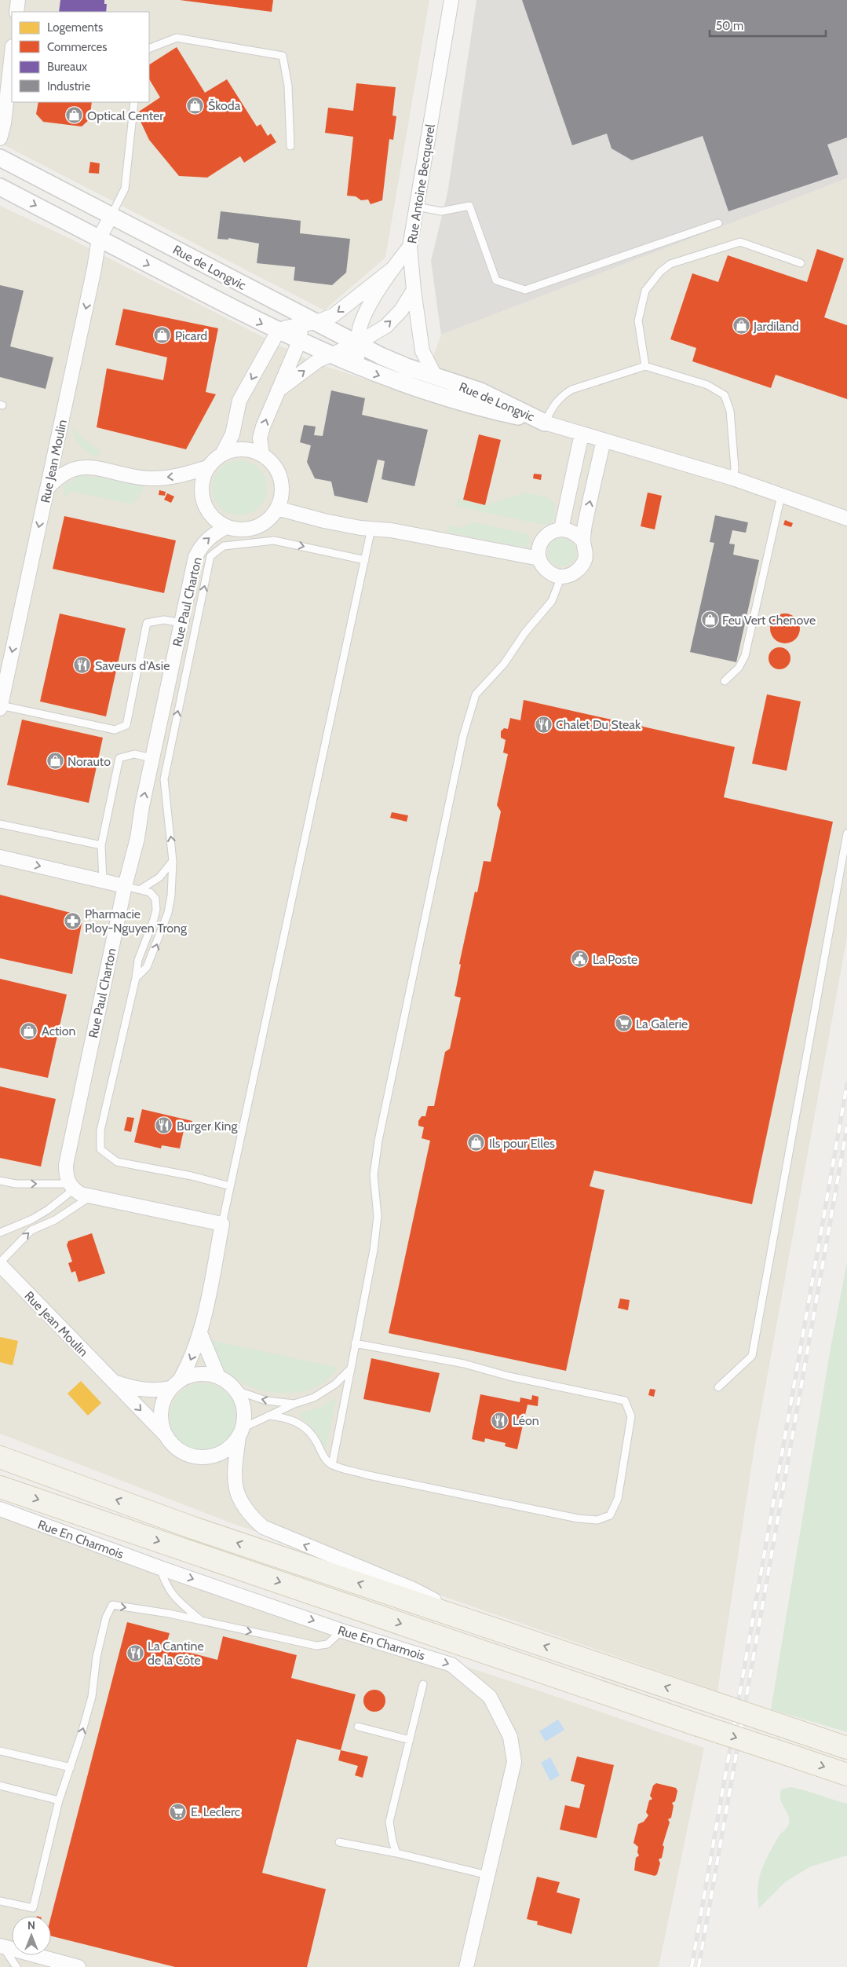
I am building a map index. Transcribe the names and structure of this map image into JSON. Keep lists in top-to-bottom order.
{
  "streets": {
    "street": [
      "Rue Antoine Becquerel",
      "Rue de Longvic",
      "Rue Jean Moulin",
      "Rue Paul Charton",
      "Rue En Charmois"
    ]
  },
  "crossings": [
    ["Rue Antoine Becquerel", "Rue de Longvic"],
    ["Rue de Longvic", "Rue Jean Moulin"]
  ],
  "one_way": ["Rue Jean Moulin", "Rue En Charmois"],
  "places": {
    "shop": [
      "Škoda",
      "Optical Center",
      "Jardiland",
      "Picard",
      "Feu Vert Chenove",
      "Norauto",
      "Action",
      "Ils pour Elles"
    ],
    "restaurant": [
      "Saveurs d'Asie",
      "Chalet Du Steak",
      "Burger King",
      "Léon",
      "La Cantine de la Côte"
    ],
    "pharmacy": ["Pharmacie Ploy-Nguyen Trong"],
    "public building": ["La Poste"],
    "supermarket": ["La Galerie", "E. Leclerc"]
  },
  "legend": [
    "Logements",
    "Commerces",
    "Bureaux",
    "Industrie"
  ],
  "scale_bar": "50 m",
  "north": "top"
}
